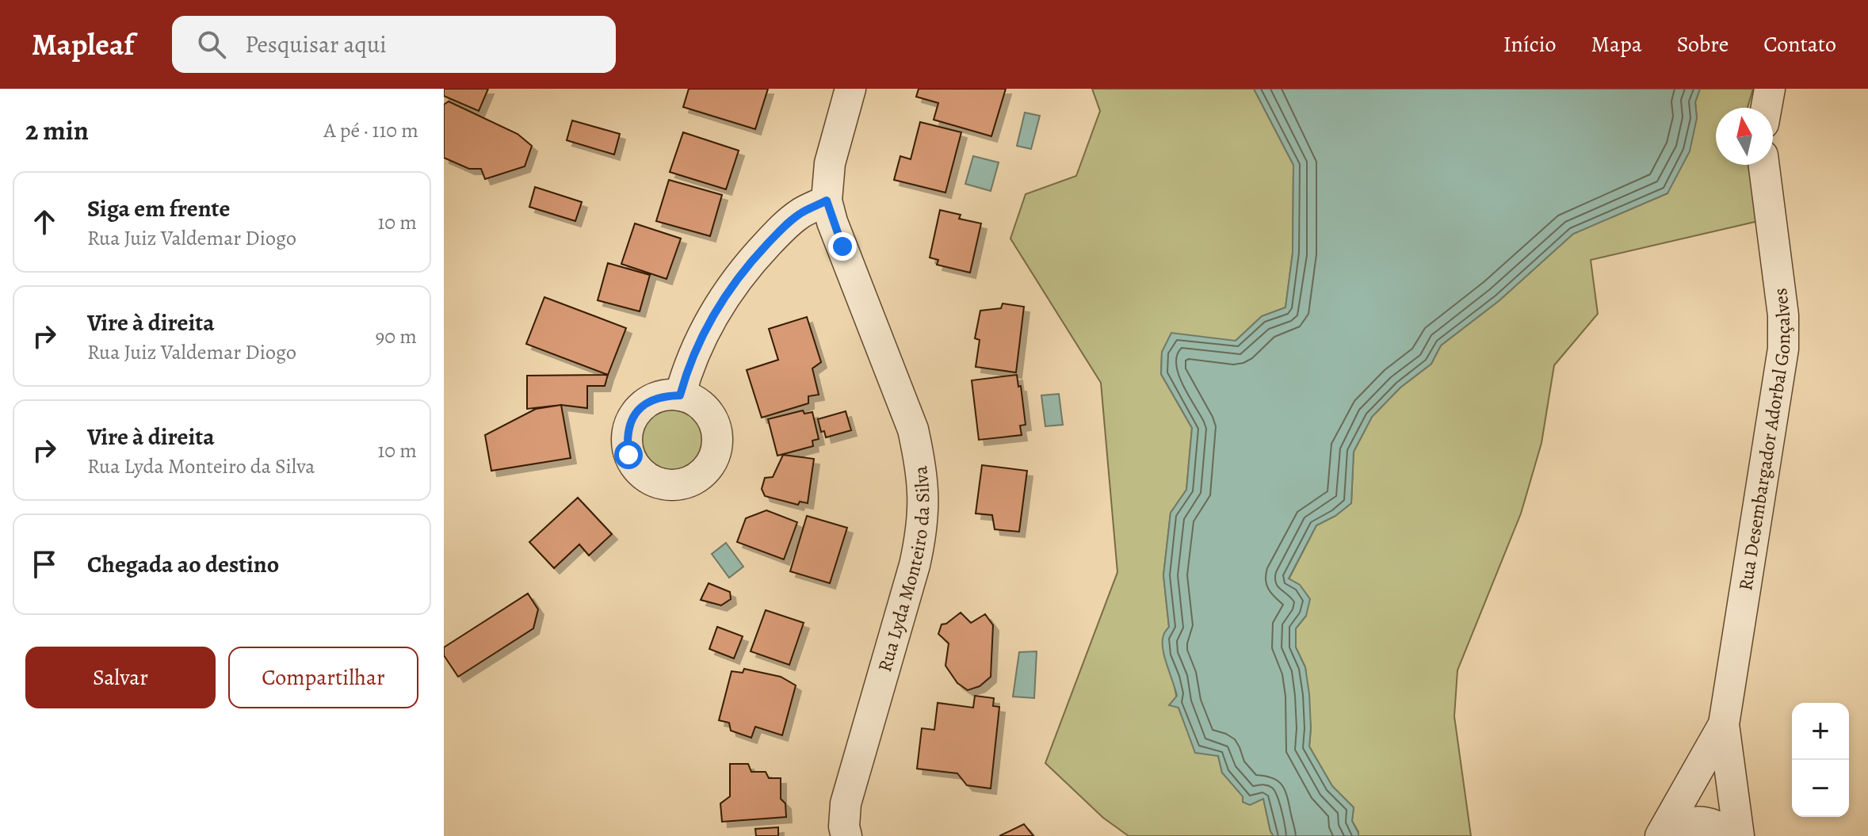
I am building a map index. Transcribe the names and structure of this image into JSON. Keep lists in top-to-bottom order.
{
  "streets": {
    "street": ["Rua Desembargador Adorbal Gonçalves", "Rua Lyda Monteiro da Silva"]
  },
  "north": "top",
  "page": {
    "header": "Mapleaf",
    "search": "Pesquisar aqui",
    "nav": [
      "Início",
      "Mapa",
      "Sobre",
      "Contato"
    ],
    "heading": ["2 min", "A pé · 110 m"],
    "list": [
      ["Siga em frente", "Rua Juiz Valdemar Diogo", "10 m"],
      ["Vire à direita", "Rua Juiz Valdemar Diogo", "90 m"],
      ["Vire à direita", "Rua Lyda Monteiro da Silva", "10 m"],
      "Chegada ao destino"
    ],
    "buttons": ["Salvar", "Compartilhar"],
    "map_buttons": ["+", "−"]
  }
}
